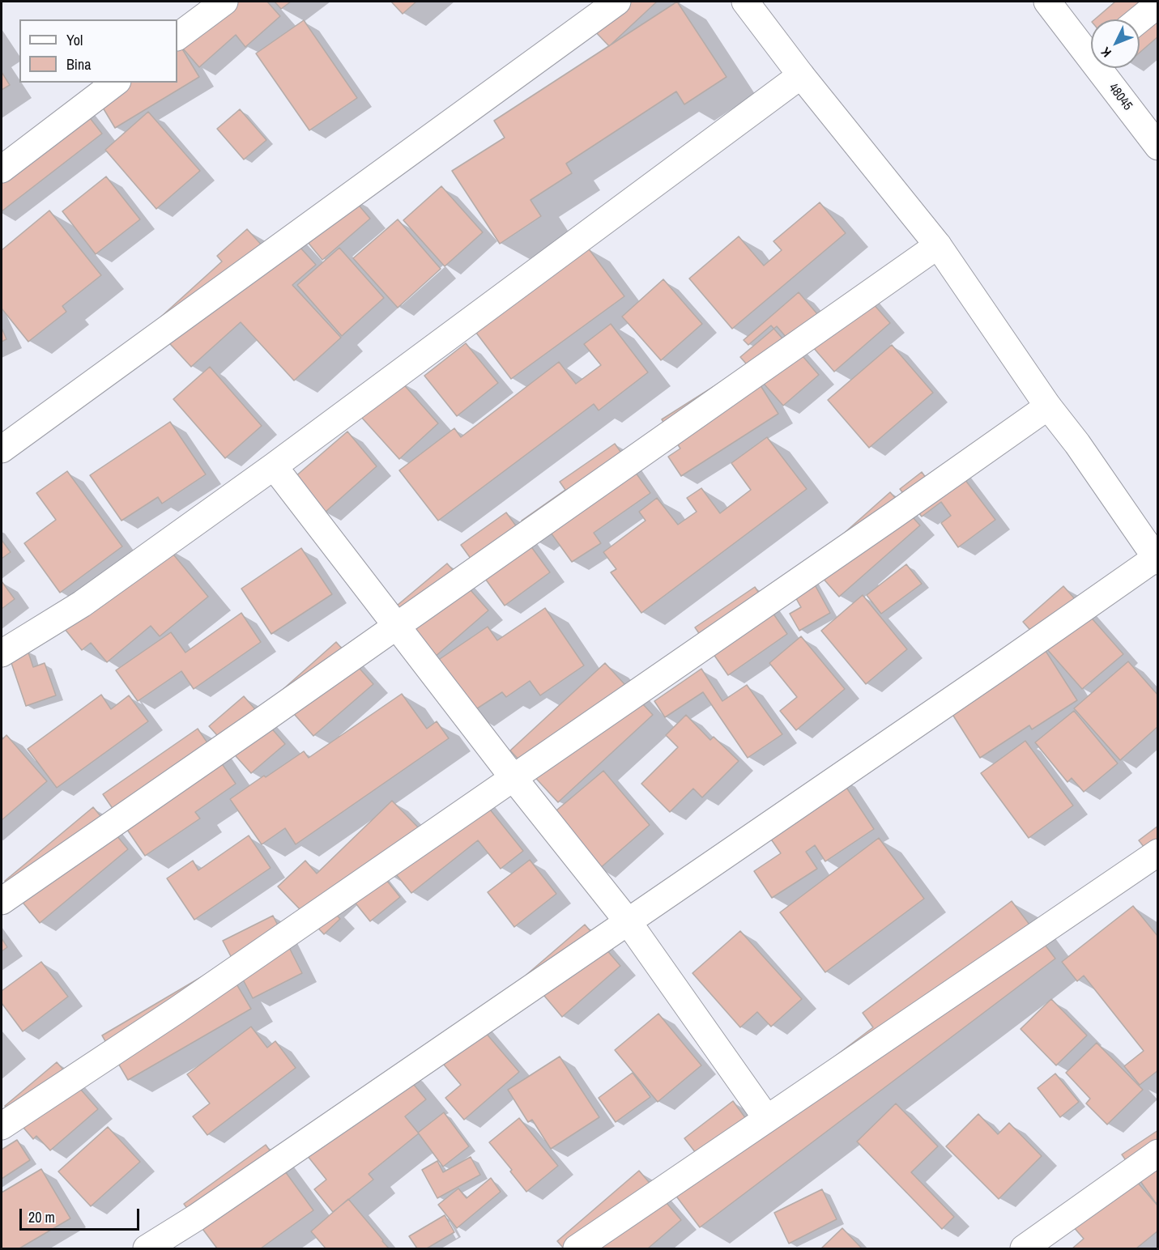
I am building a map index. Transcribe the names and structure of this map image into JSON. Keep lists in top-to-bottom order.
{
  "streets": {
    "street": ["48045"]
  },
  "legend": ["Yol", "Bina"],
  "scale_bar": "20 m",
  "north": "bottom left"
}
